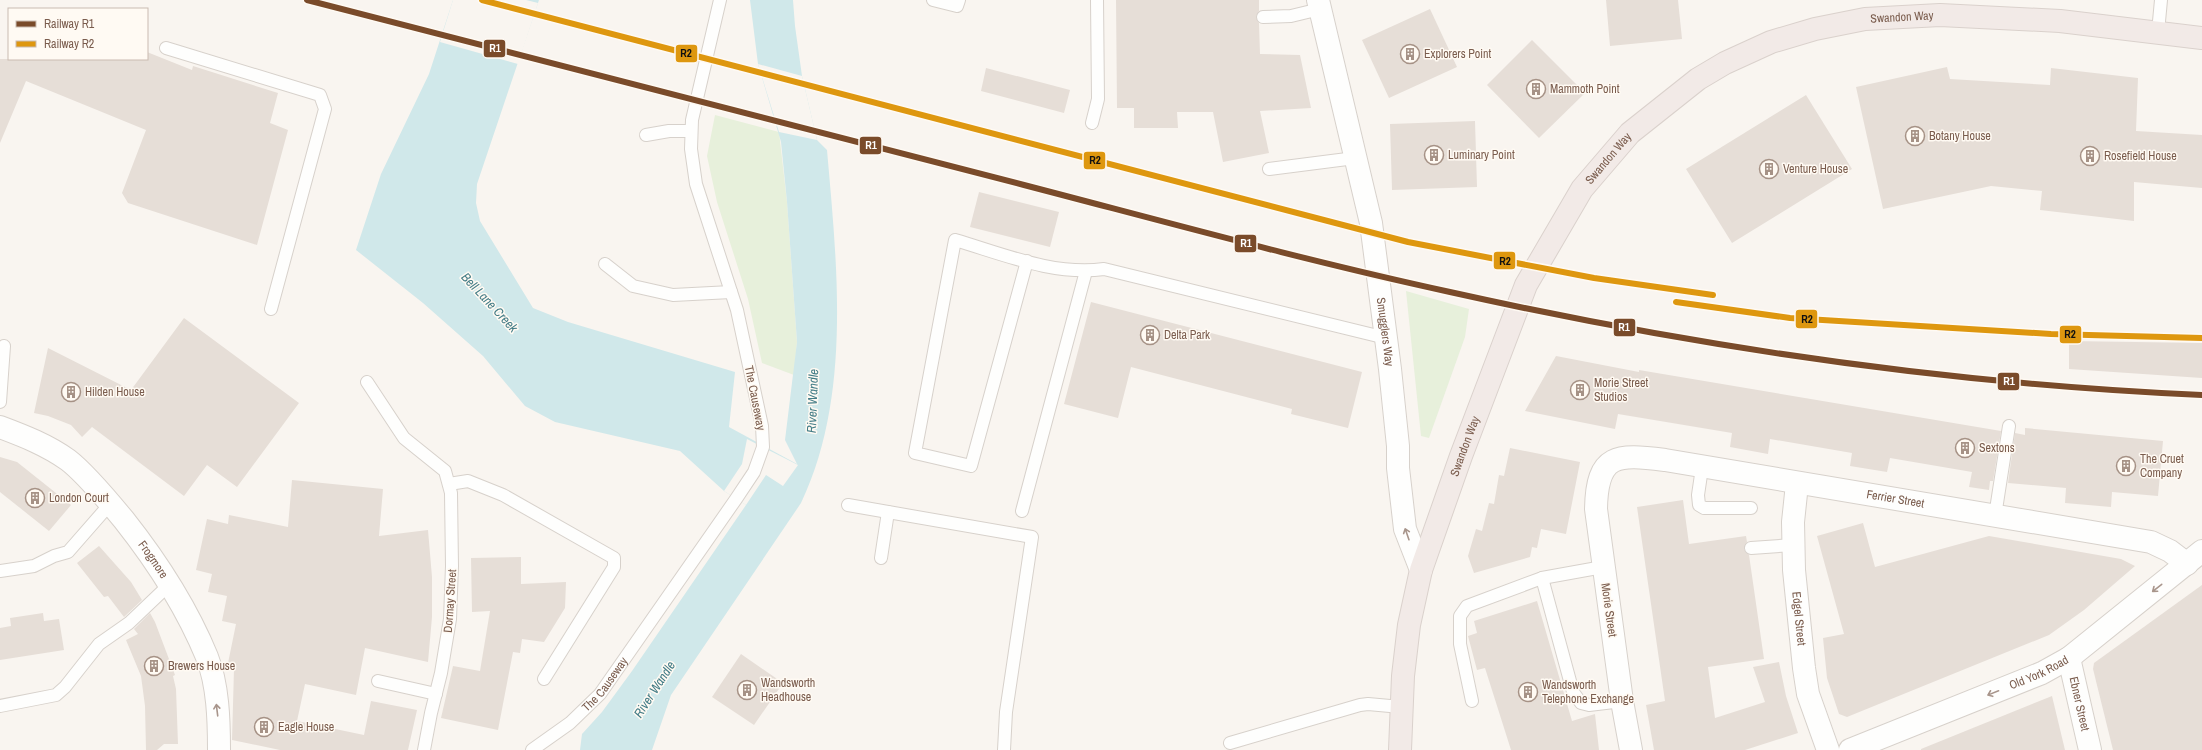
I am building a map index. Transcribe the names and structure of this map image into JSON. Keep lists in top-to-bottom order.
{
  "streets": {
    "highway": ["Swandon Way"],
    "street": [
      "Smugglers Way",
      "Ferrier Street",
      "Frogmore",
      "Morie Street",
      "Edgel Street",
      "Old York Road",
      "Ebner Street"
    ],
    "lane": ["The Causeway", "Dormay Street"]
  },
  "crossings": [
    ["Swandon Way", "Smugglers Way"],
    ["Ferrier Street", "Morie Street"],
    ["Ferrier Street", "Edgel Street"],
    ["Ferrier Street", "Old York Road"],
    ["Old York Road", "Ebner Street"]
  ],
  "one_way": ["Smugglers Way", "Frogmore", "Old York Road"],
  "water": ["Bell Lane Creek", "River Wandle"],
  "places": {
    "building": [
      "Explorers Point",
      "Mammoth Point",
      "Botany House",
      "Luminary Point",
      "Rosefield House",
      "Venture House",
      "Delta Park",
      "Morie Street Studios",
      "Hilden House",
      "Sextons",
      "The Cruet Company",
      "London Court",
      "Brewers House",
      "Wandsworth Headhouse",
      "Wandsworth Telephone Exchange",
      "Eagle House"
    ]
  },
  "lines": ["rail line R1", "rail line R2"],
  "legend": ["Railway R1", "Railway R2"]
}
